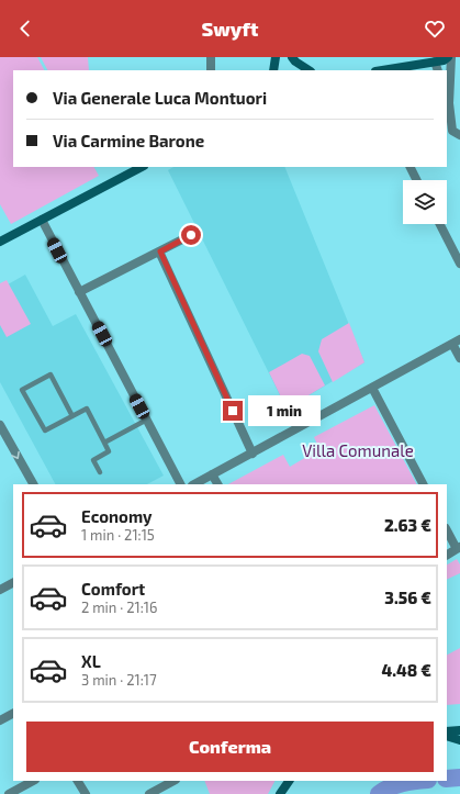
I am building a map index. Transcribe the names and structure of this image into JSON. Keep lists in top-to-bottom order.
{
  "parks": ["Villa Comunale"],
  "page": {
    "header": "Swyft",
    "banner": ["Via Generale Luca Montuori", "Via Carmine Barone"],
    "bubble": "1 min",
    "list": [
      {
        "name": "Economy",
        "note": "1 min · 21:15",
        "value": "2.63 €"
      },
      {
        "name": "Comfort",
        "note": "2 min · 21:16",
        "value": "3.56 €"
      },
      {
        "name": "XL",
        "note": "3 min · 21:17",
        "value": "4.48 €"
      }
    ],
    "buttons": "Conferma"
  }
}
